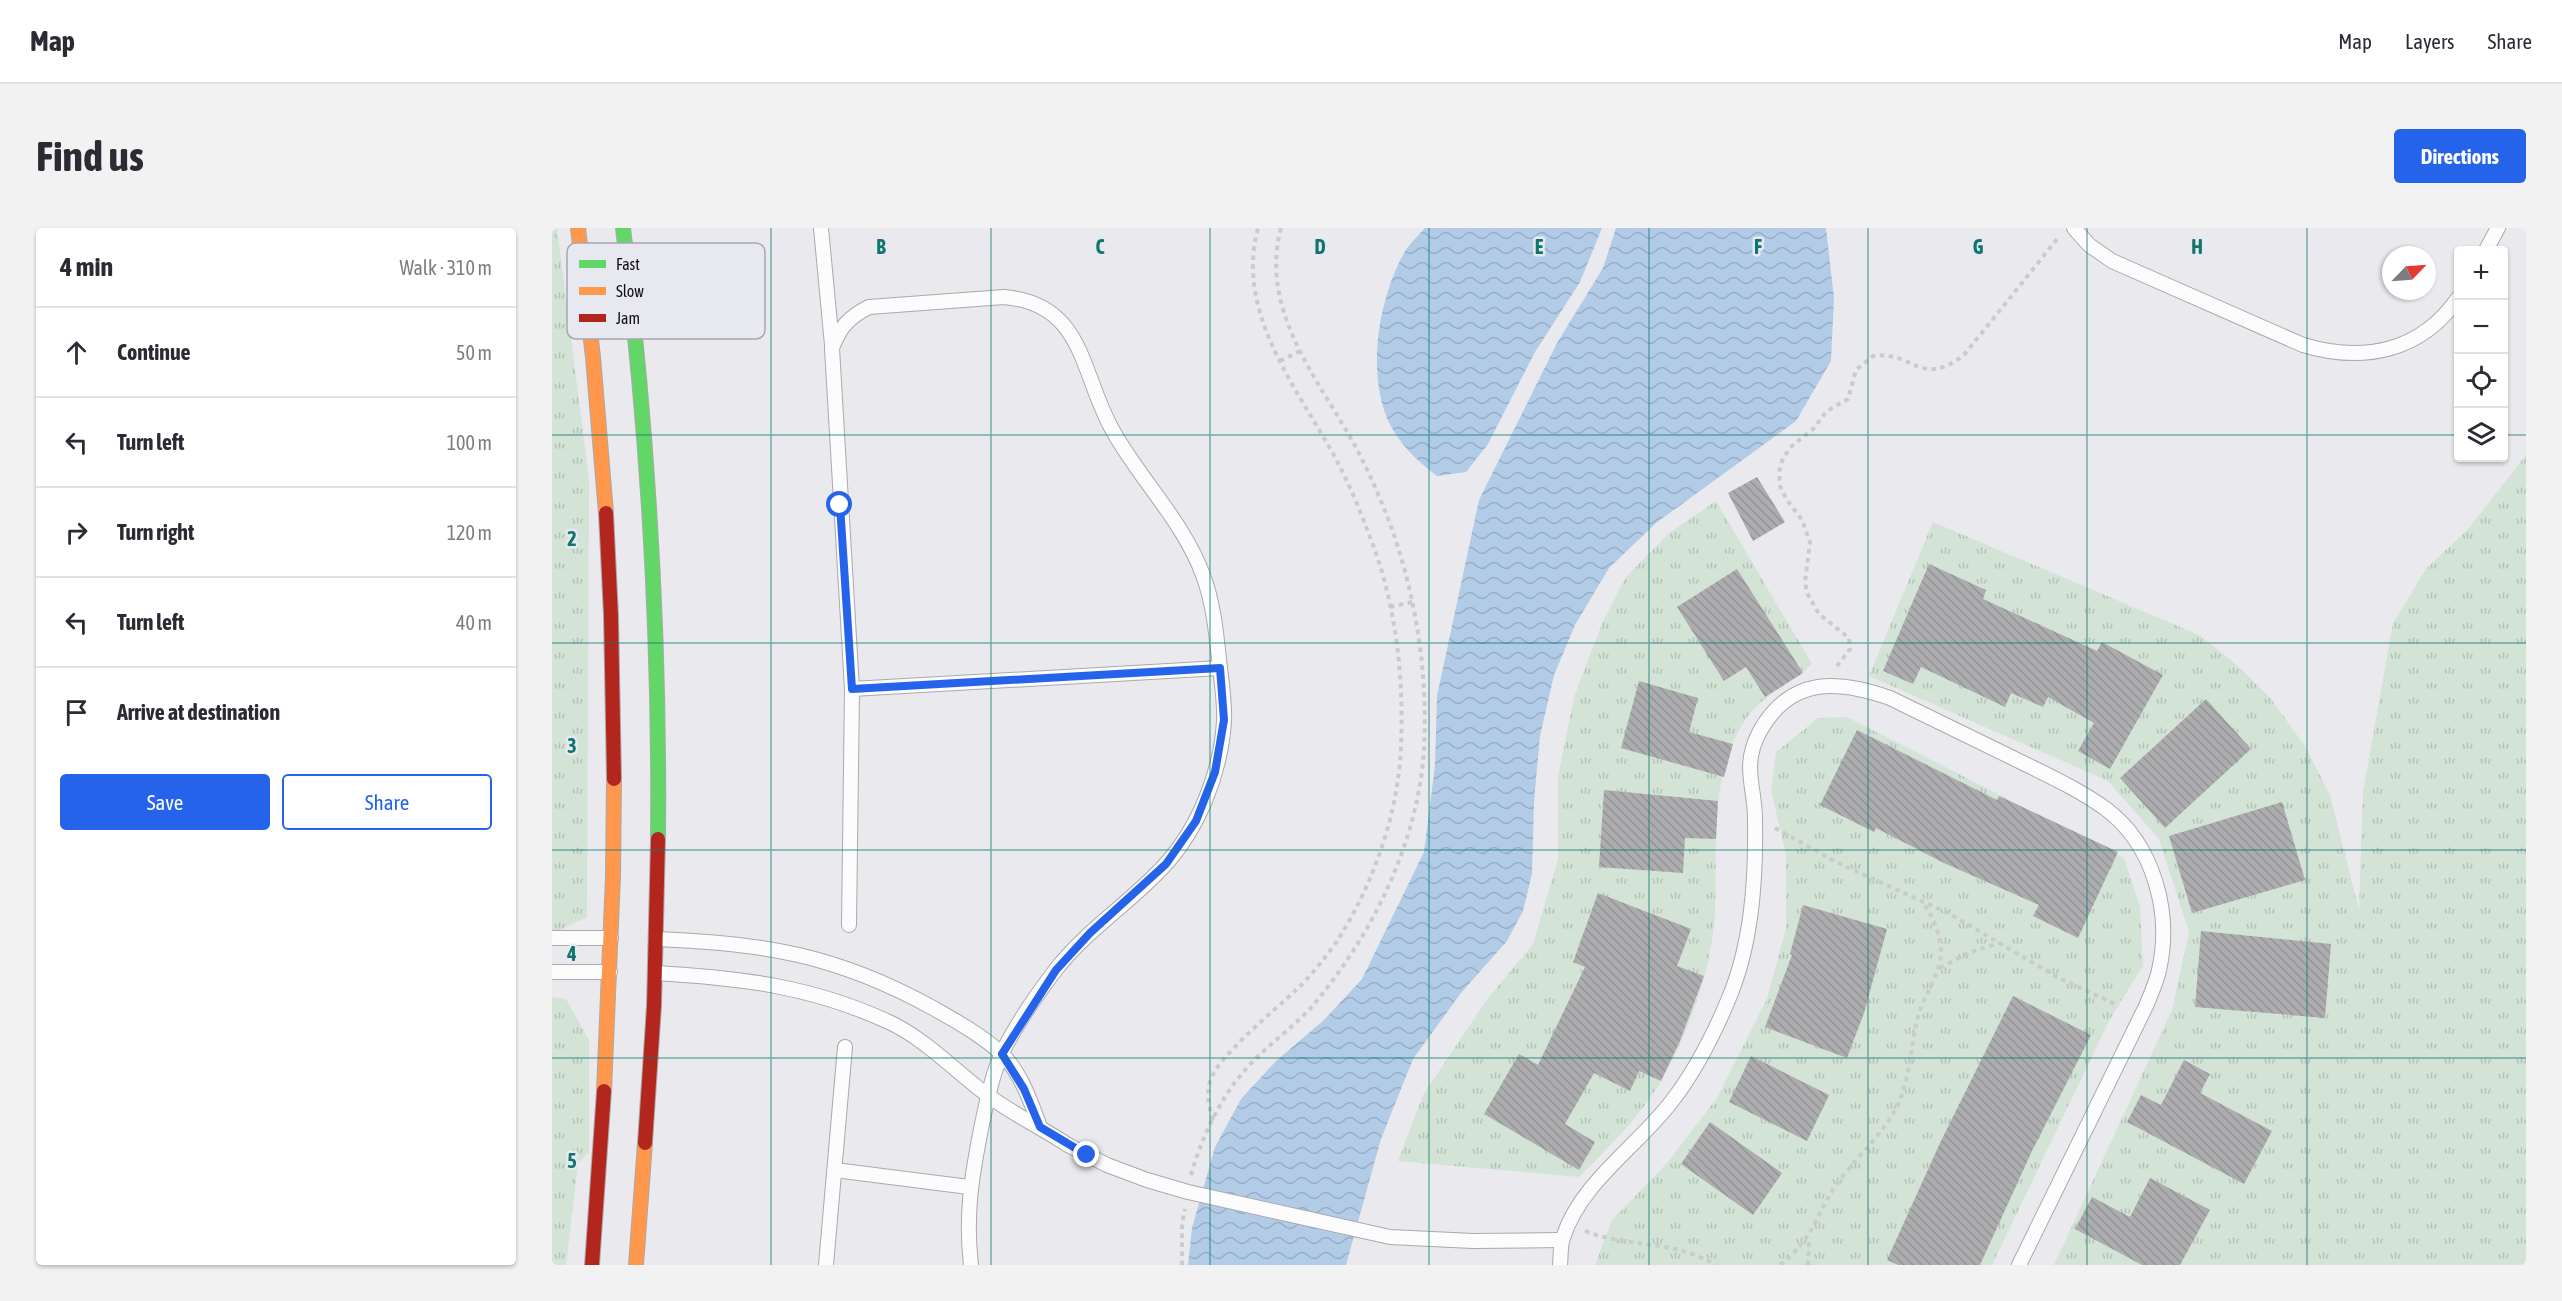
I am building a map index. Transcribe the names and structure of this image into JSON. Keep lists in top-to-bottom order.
{
  "legend": ["Fast", "Slow", "Jam"],
  "north": "top right",
  "page": {
    "header": "Map",
    "nav": ["Map", "Layers", "Share"],
    "buttons": [
      "Directions",
      ["Save", "Share"]
    ],
    "title": "Find us",
    "heading": ["4 min", "Walk · 310 m"],
    "map_buttons": ["+", "−"],
    "list": [
      ["Continue", "50 m"],
      ["Turn left", "100 m"],
      ["Turn right", "120 m"],
      ["Turn left", "40 m"],
      "Arrive at destination"
    ]
  },
  "grid": {
    "columns": [
      "B",
      "C",
      "D",
      "E",
      "F",
      "G",
      "H"
    ],
    "rows": [
      "2",
      "3",
      "4",
      "5"
    ]
  }
}
